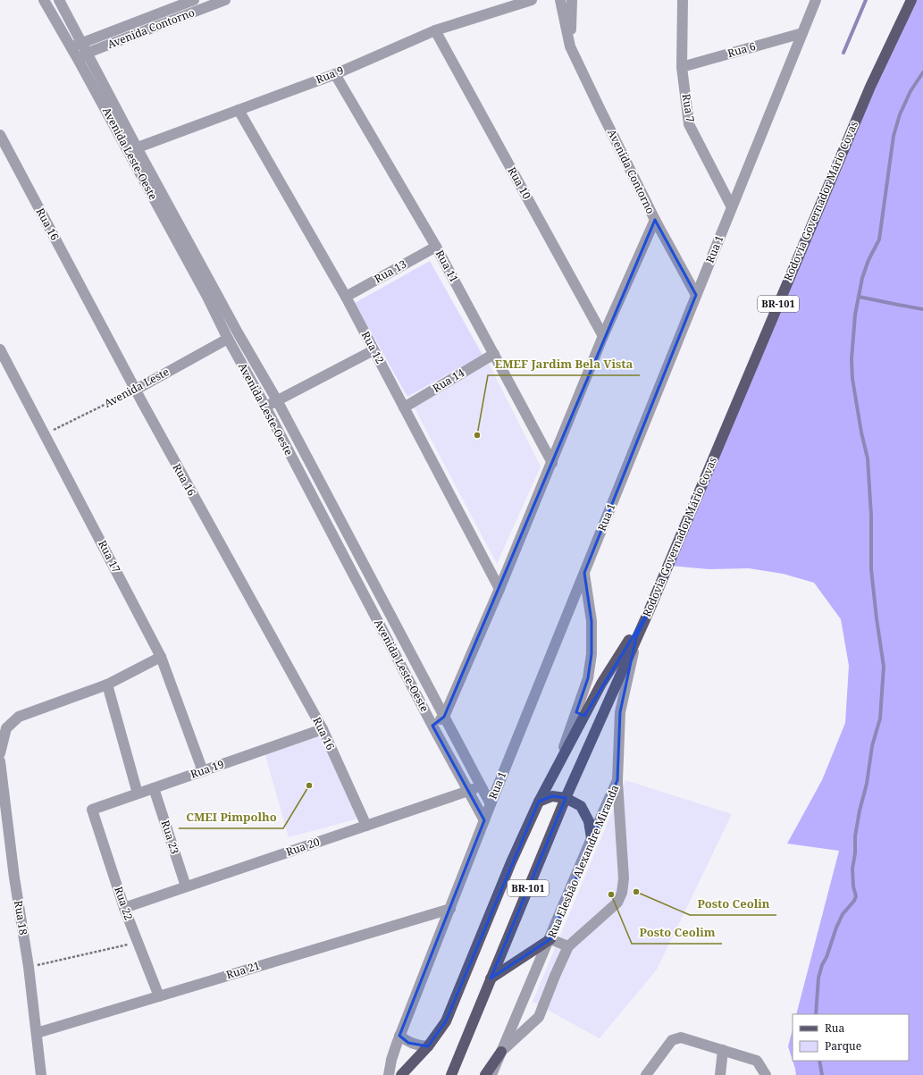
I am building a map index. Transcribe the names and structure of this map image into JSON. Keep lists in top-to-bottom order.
{
  "streets": {
    "main road": ["Rodovia Governador Mário Covas", "BR-101"],
    "street": [
      "Avenida Contorno",
      "Rua 6",
      "Rua 9",
      "Rua 7",
      "Avenida Leste-Oeste",
      "Rua 10",
      "Rua 16",
      "Rua 1",
      "Rua 11",
      "Rua 13",
      "Rua 12",
      "Rua 14",
      "Avenida Leste",
      "Rua 17",
      "Rua 19",
      "Rua 23",
      "Rua 20",
      "Rua Elesbão Alexandre Miranda",
      "Rua 22",
      "Rua 18",
      "Rua 21"
    ]
  },
  "crossings": [
    ["Avenida Contorno", "Avenida Leste-Oeste"],
    ["Avenida Contorno", "Rua 1"],
    ["Rua 6", "Rua 7"],
    ["Rua 6", "Rua 1"],
    ["Rua 9", "Avenida Leste-Oeste"],
    ["Rua 9", "Rua 10"],
    ["Rua 9", "Rua 11"],
    ["Rua 9", "Rua 12"],
    ["Rua 7", "Rua 1"],
    ["Avenida Leste-Oeste", "Rua 1"],
    ["Avenida Leste-Oeste", "Avenida Leste"],
    ["Avenida Leste-Oeste", "Rua 20"],
    ["Rodovia Governador Mário Covas", "Rua Elesbão Alexandre Miranda"],
    ["Rua 16", "Avenida Leste"],
    ["Rua 16", "Rua 19"],
    ["Rua 16", "Rua 20"],
    ["Rua 1", "Rua 21"],
    ["Rua 11", "Rua 13"],
    ["Rua 11", "Rua 14"],
    ["Rua 13", "Rua 12"],
    ["Rua 12", "Rua 14"],
    ["Avenida Leste", "Rua 17"],
    ["Rua 17", "Rua 19"],
    ["Rua 19", "Rua 23"],
    ["Rua 19", "Rua 22"],
    ["Rua 23", "Rua 20"],
    ["Rua 20", "Rua 22"],
    ["Rua 22", "Rua 21"],
    ["Rua 18", "Rua 21"]
  ],
  "places": [
    "EMEF Jardim Bela Vista",
    "CMEI Pimpolho",
    "Posto Ceolin",
    "Posto Ceolim"
  ],
  "legend": ["Rua", "Parque"]
}
